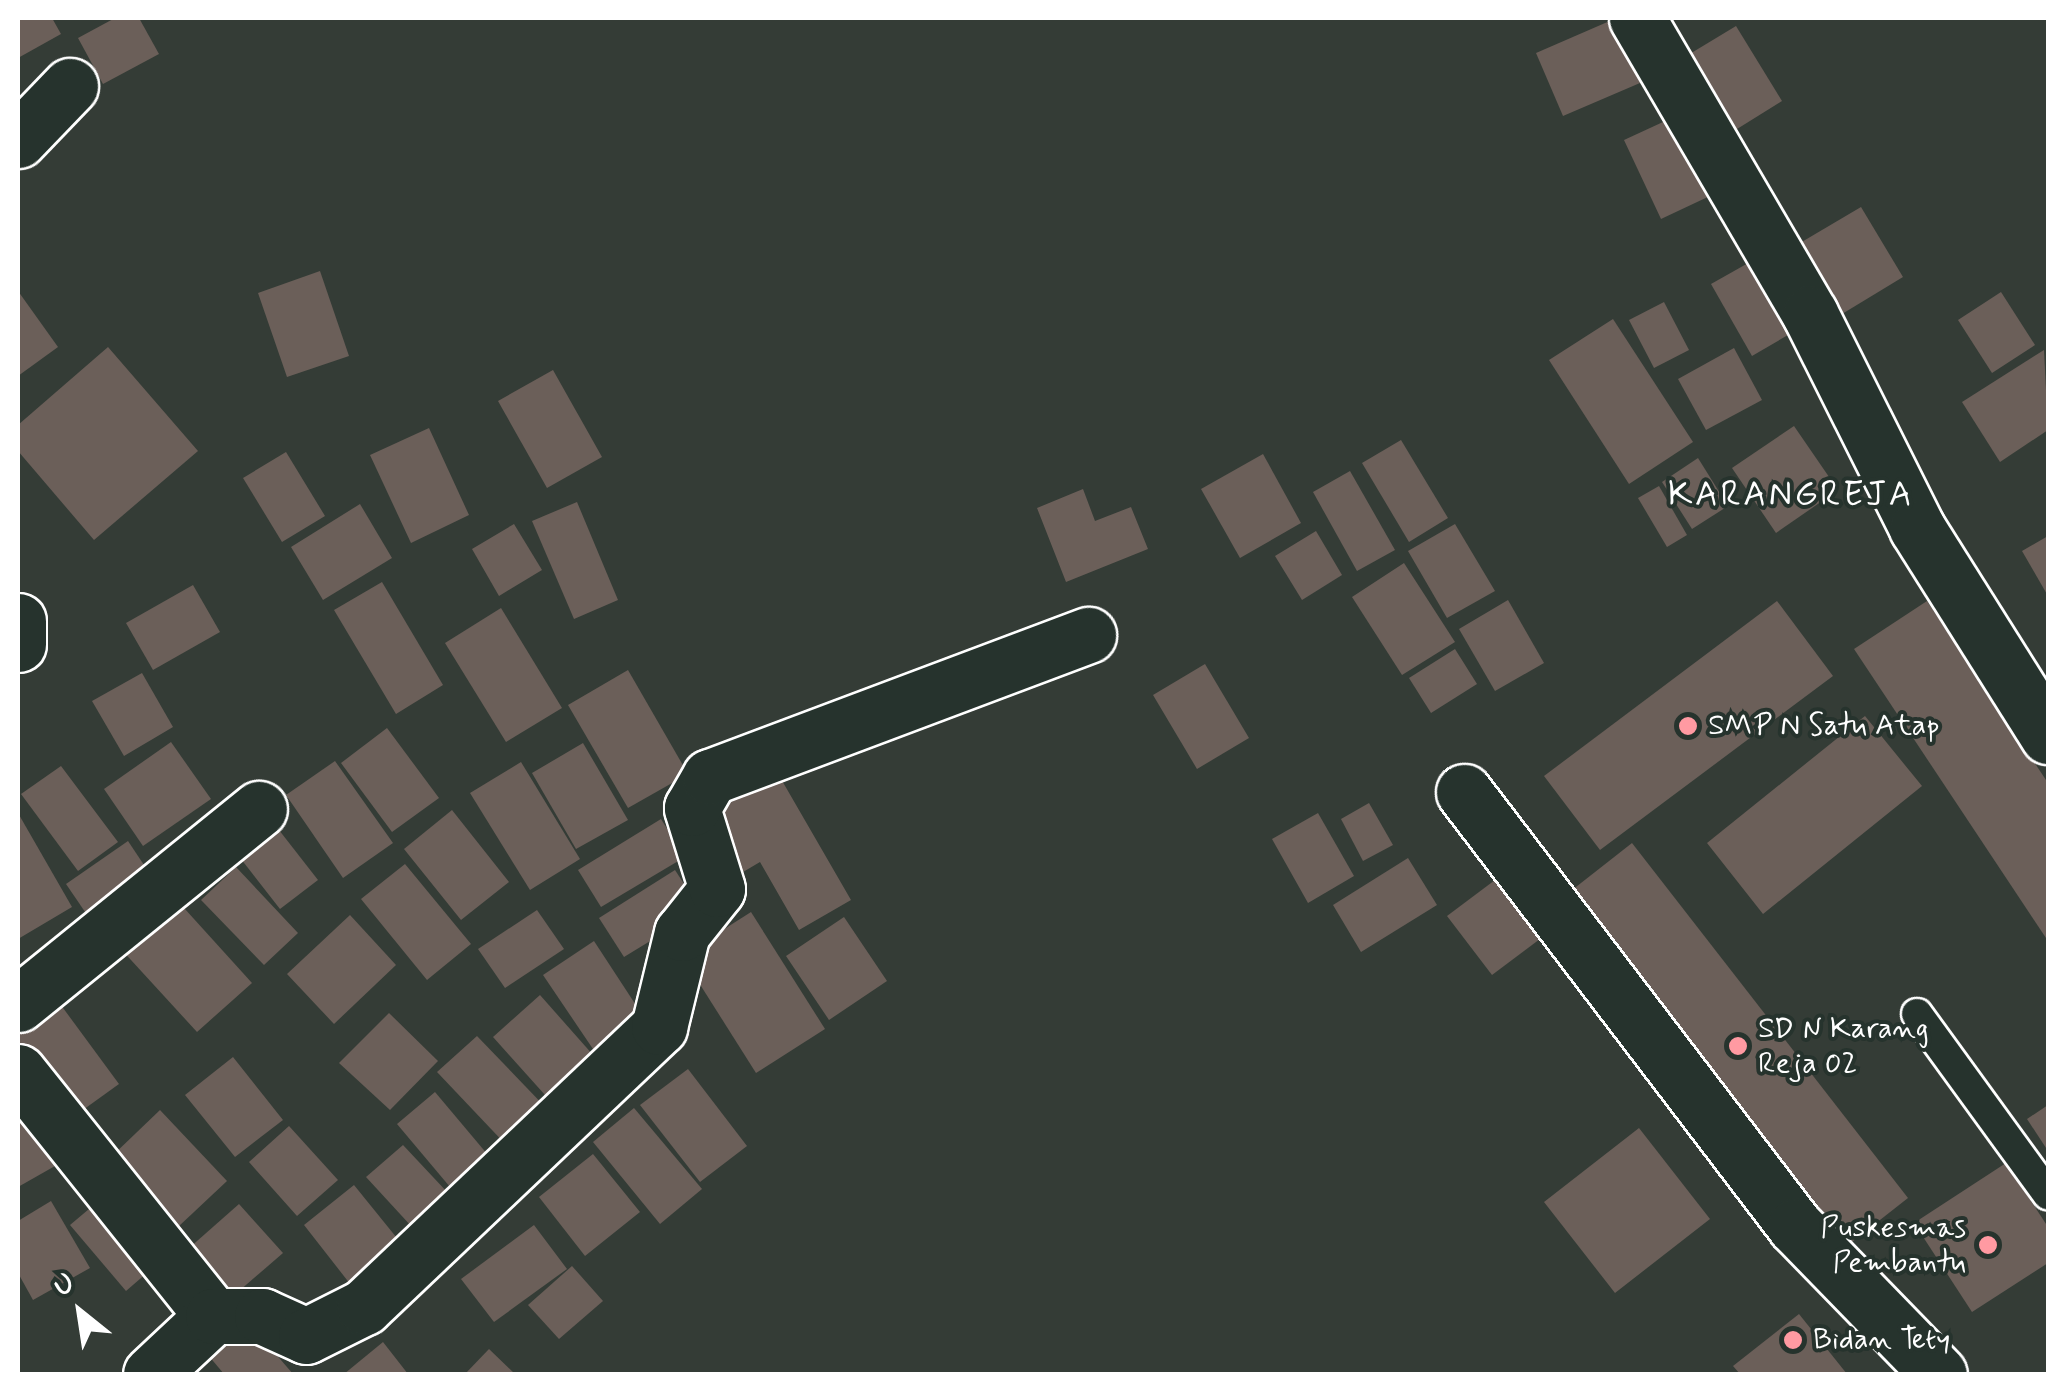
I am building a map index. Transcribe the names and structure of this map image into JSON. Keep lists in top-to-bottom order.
{
  "districts": ["KARANGREJA"],
  "places": [
    "SMP N Satu Atap",
    "SD N Karang Reja 02",
    "Puskesmas Pembantu",
    "Bidan Tety"
  ],
  "north": "top left"
}
